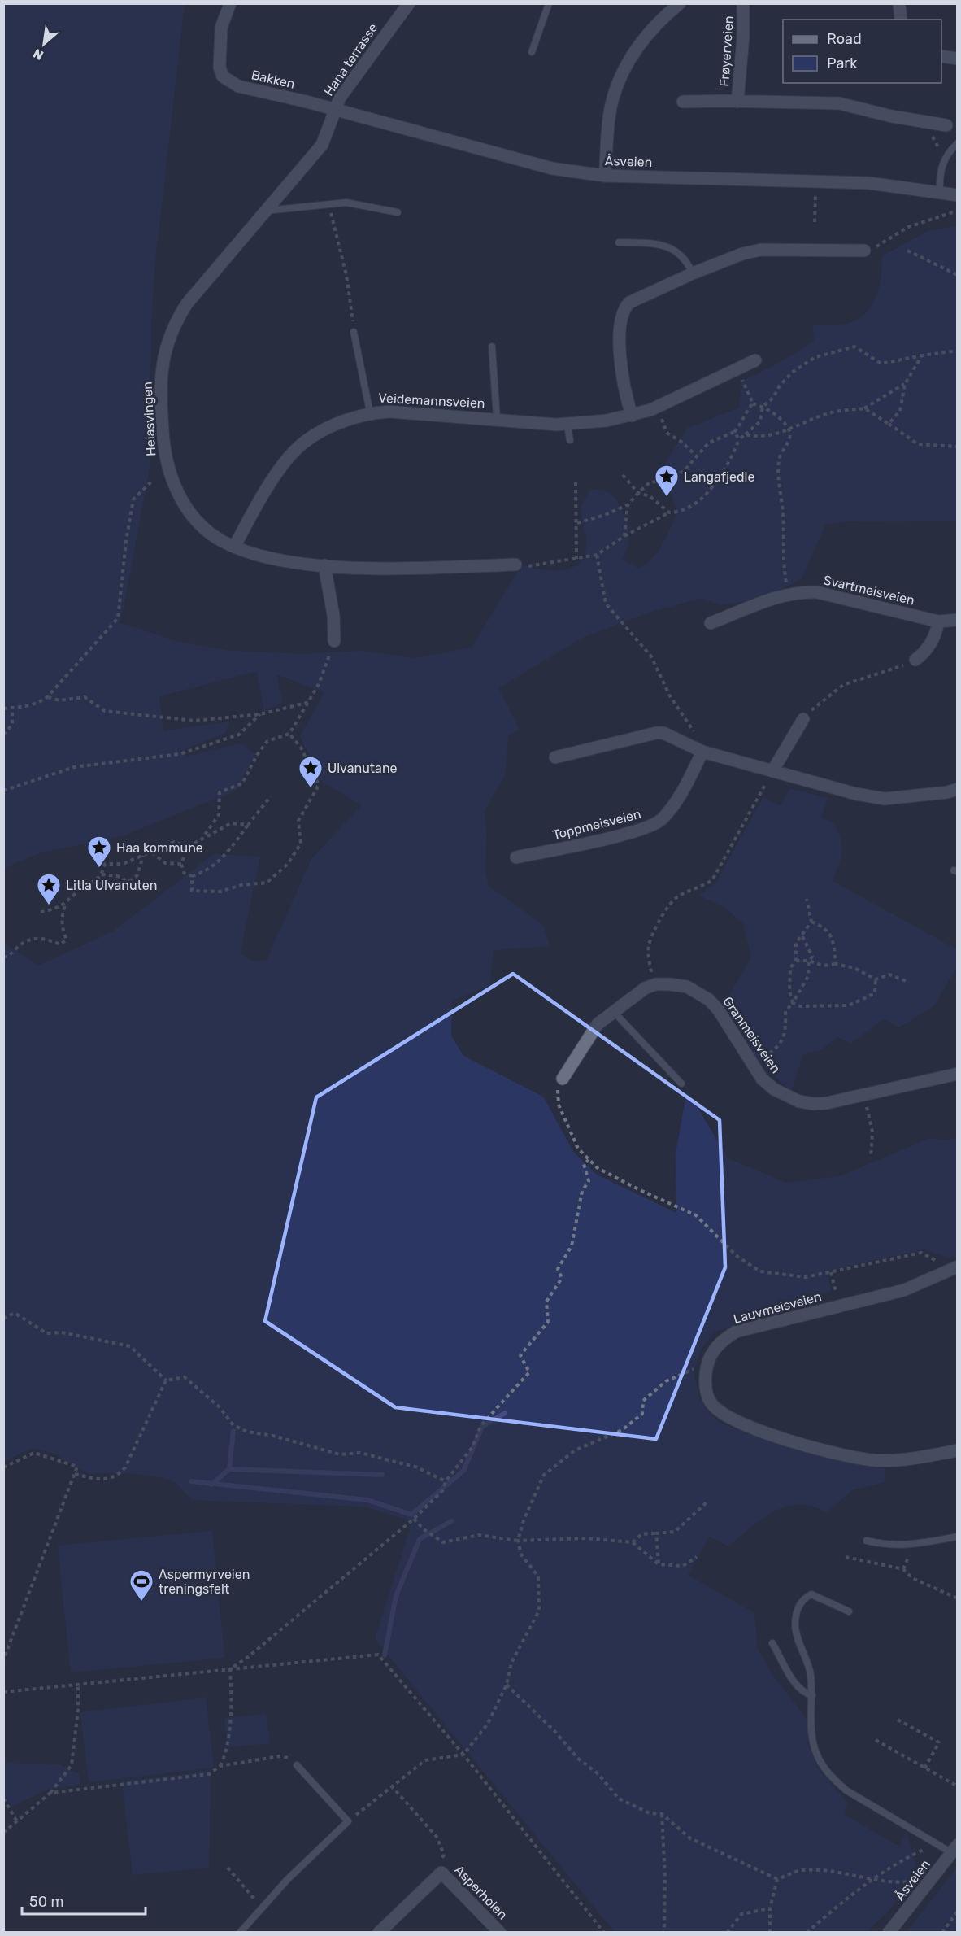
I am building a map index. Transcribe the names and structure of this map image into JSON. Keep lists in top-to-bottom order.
{
  "streets": {
    "street": [
      "Frøyerveien",
      "Hana terrasse",
      "Bakken",
      "Åsveien",
      "Veidemannsveien",
      "Heiasvingen",
      "Svartmeisveien",
      "Toppmeisveien",
      "Granmeisveien",
      "Lauvmeisveien",
      "Asperholen"
    ]
  },
  "crossings": [
    ["Hana terrasse", "Åsveien"],
    ["Hana terrasse", "Heiasvingen"],
    ["Bakken", "Åsveien"],
    ["Åsveien", "Heiasvingen"],
    ["Veidemannsveien", "Heiasvingen"]
  ],
  "places": {
    "place": [
      "Langafjedle",
      "Ulvanutane",
      "Haa kommune",
      "Litla Ulvanuten"
    ],
    "sports": ["Aspermyrveien treningsfelt"]
  },
  "legend": ["Road", "Park"],
  "scale_bar": "50 m",
  "north": "bottom left"
}
